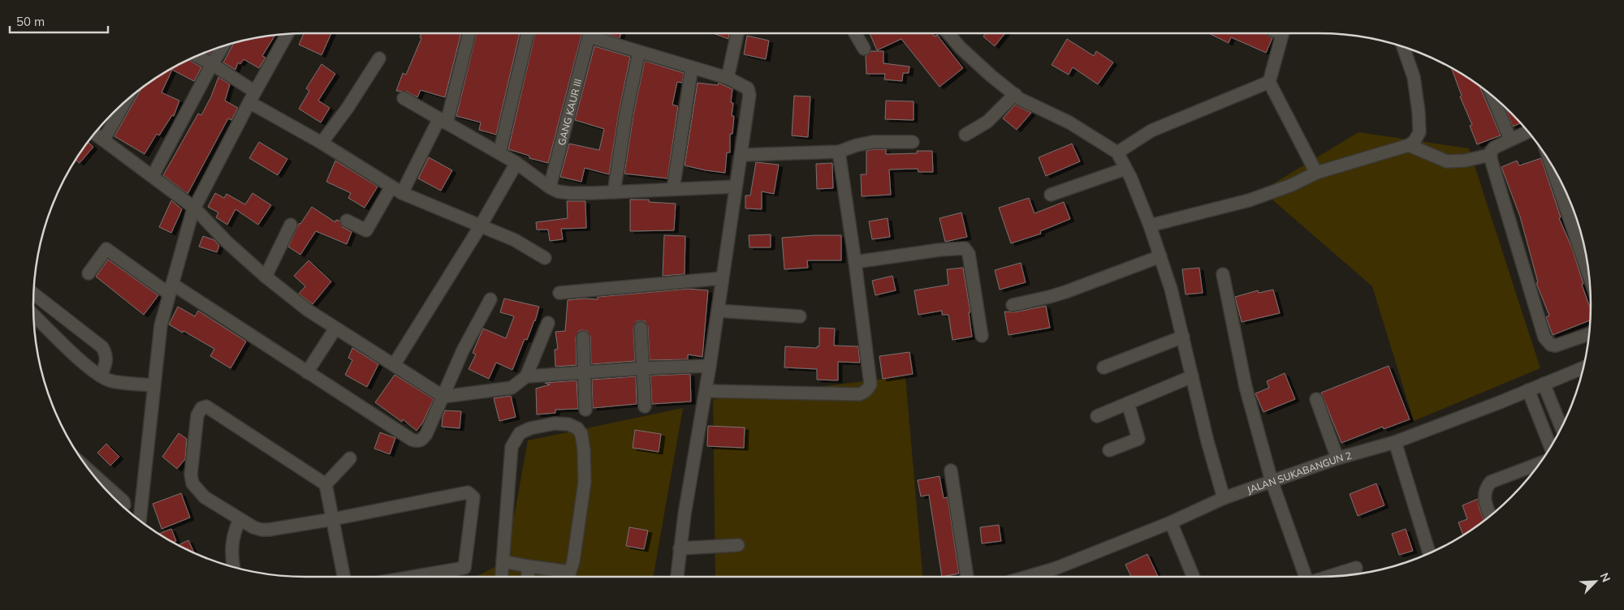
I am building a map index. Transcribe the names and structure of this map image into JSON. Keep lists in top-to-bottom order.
{
  "streets": {
    "street": ["GANG KAUR III", "JALAN SUKABANGUN 2"]
  },
  "scale_bar": "50 m",
  "north": "top right"
}
